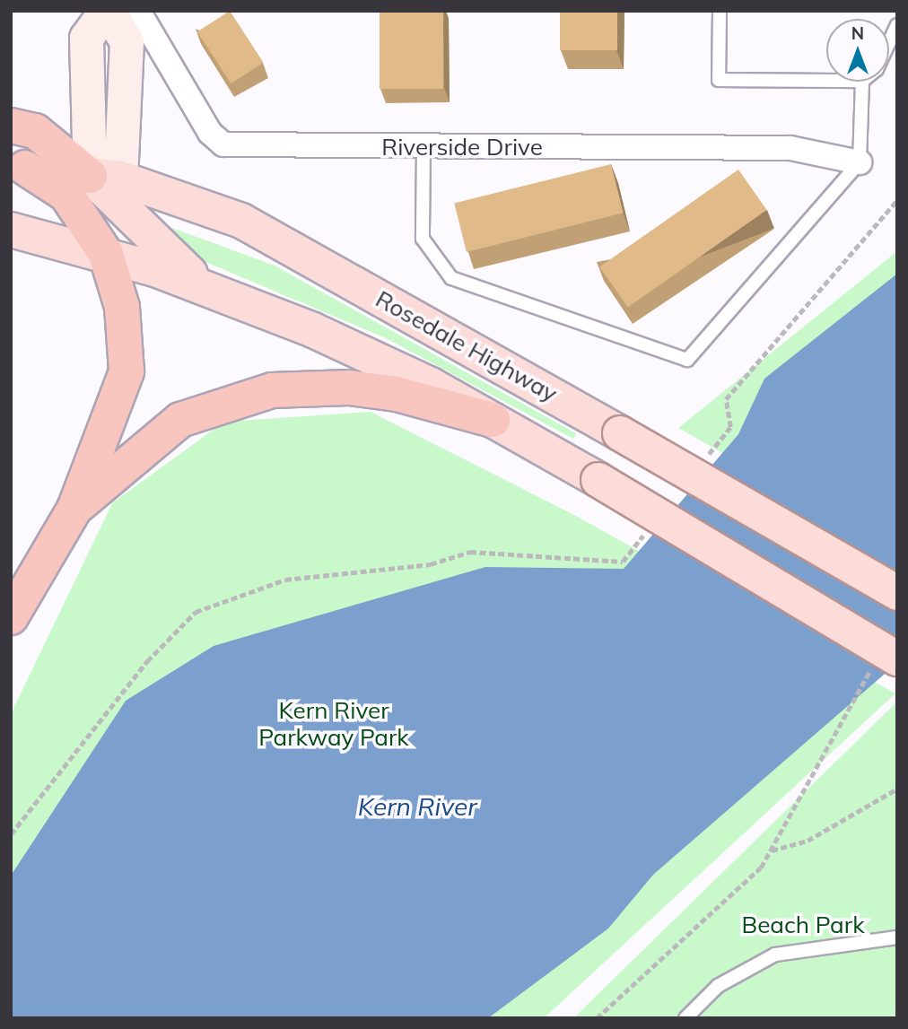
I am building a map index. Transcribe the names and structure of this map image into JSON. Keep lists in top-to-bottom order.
{
  "streets": {
    "main road": ["Rosedale Highway"],
    "street": ["Riverside Drive"]
  },
  "water": ["Kern River"],
  "parks": ["Kern River Parkway Park", "Beach Park"],
  "north": "top"
}
